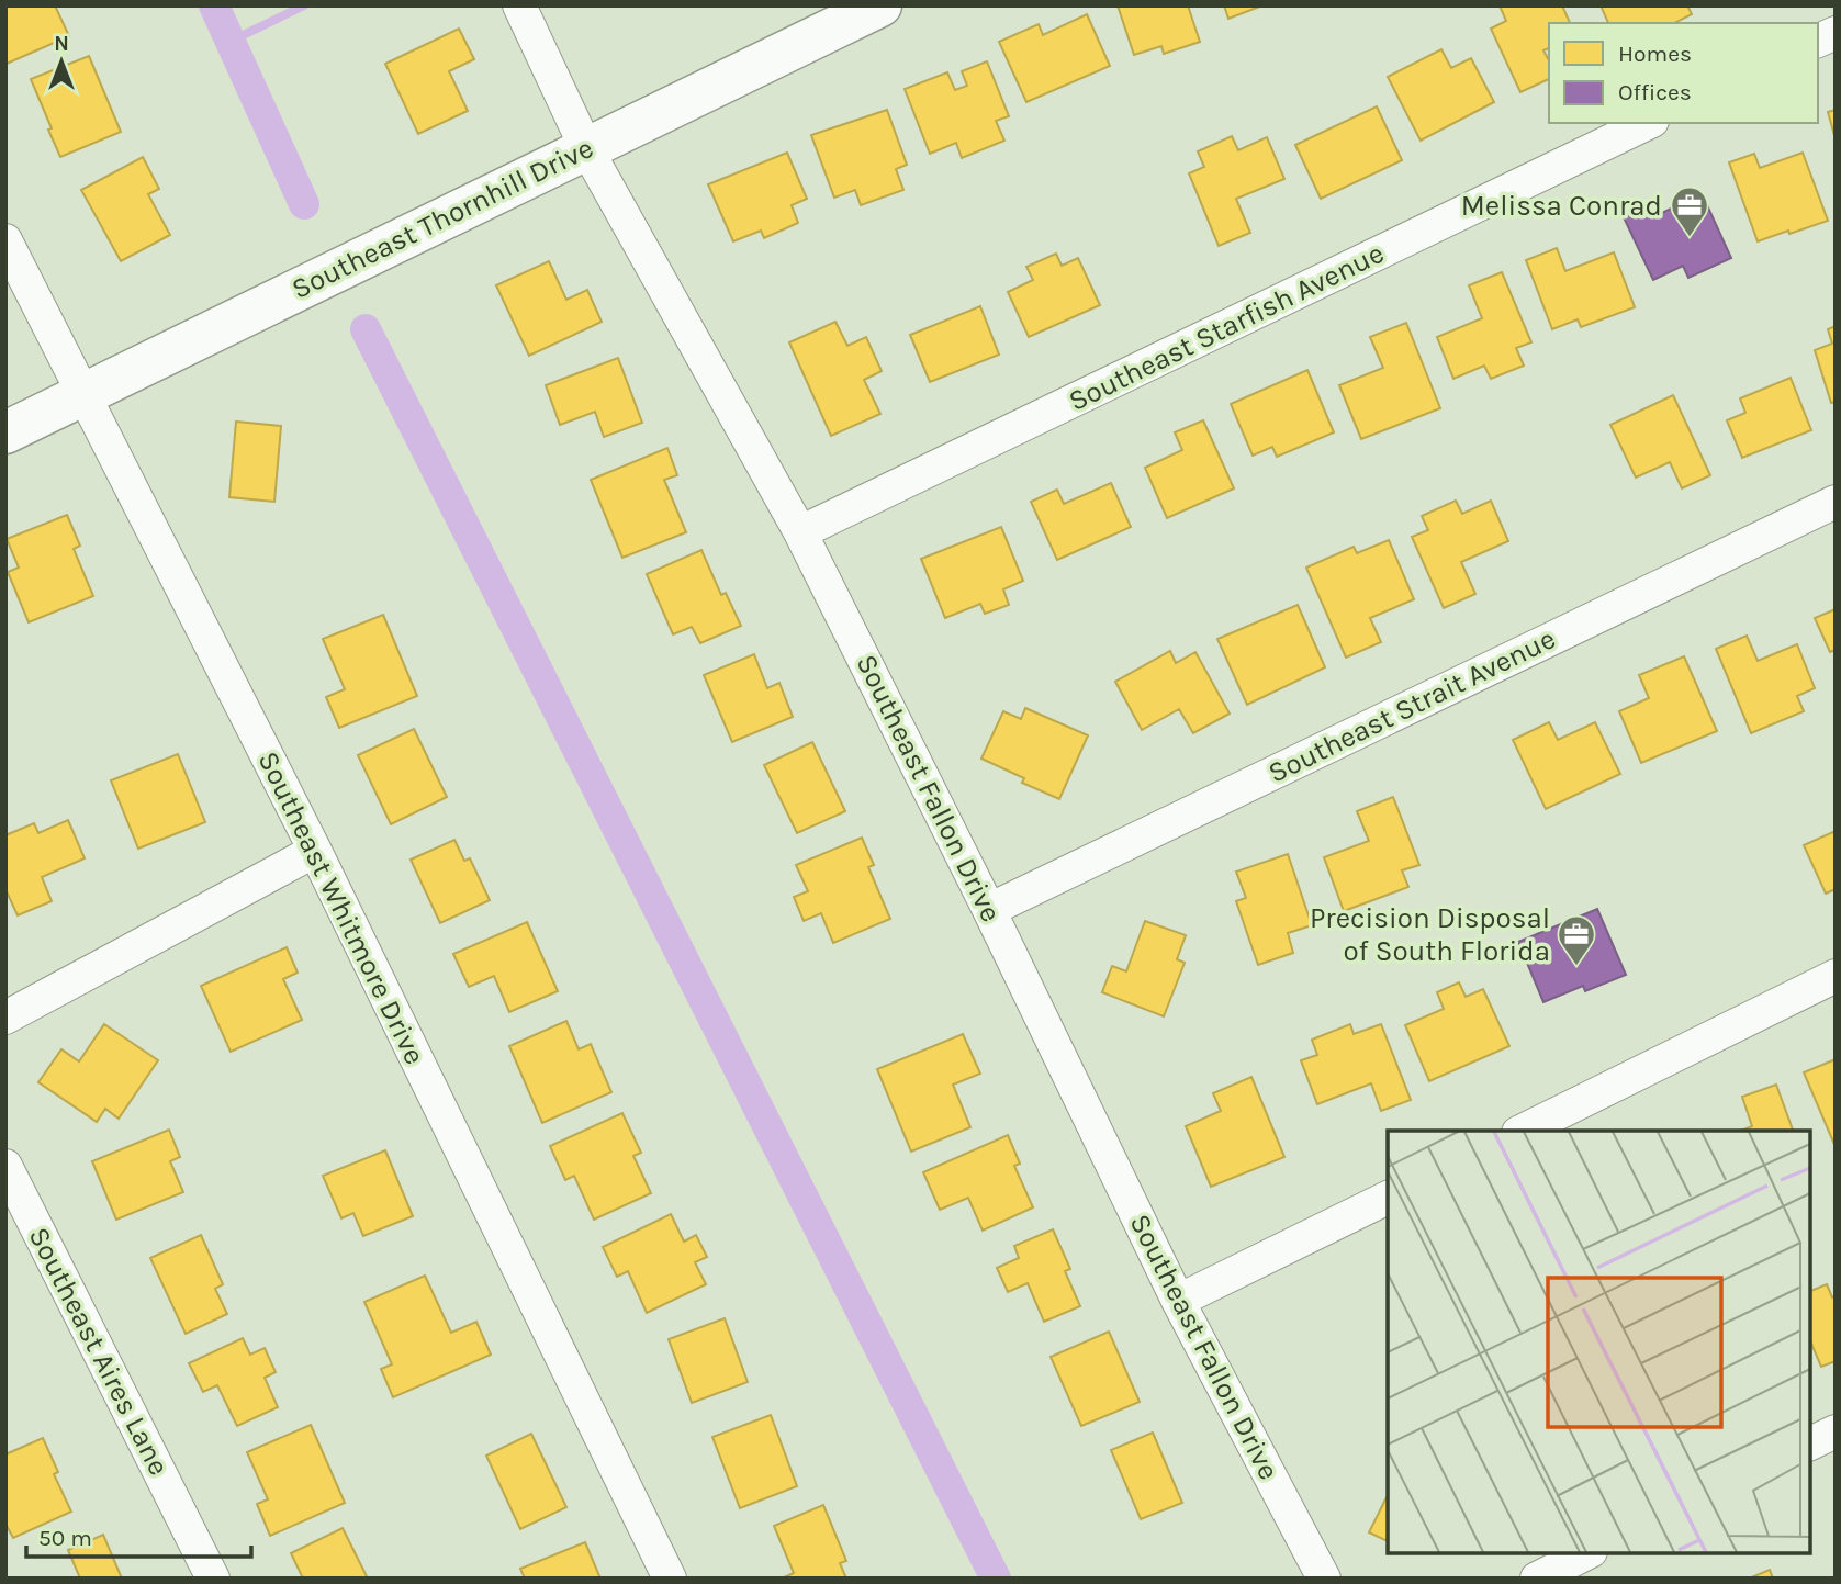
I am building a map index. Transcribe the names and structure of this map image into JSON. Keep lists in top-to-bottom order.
{
  "streets": {
    "street": [
      "Southeast Thornhill Drive",
      "Southeast Starfish Avenue",
      "Southeast Strait Avenue",
      "Southeast Fallon Drive",
      "Southeast Whitmore Drive",
      "Southeast Aires Lane"
    ]
  },
  "crossings": [
    ["Southeast Thornhill Drive", "Southeast Fallon Drive"],
    ["Southeast Thornhill Drive", "Southeast Whitmore Drive"],
    ["Southeast Starfish Avenue", "Southeast Fallon Drive"],
    ["Southeast Strait Avenue", "Southeast Fallon Drive"]
  ],
  "places": {
    "office": ["Melissa Conrad", "Precision Disposal of South Florida"]
  },
  "legend": ["Homes", "Offices"],
  "scale_bar": "50 m",
  "north": "top"
}
